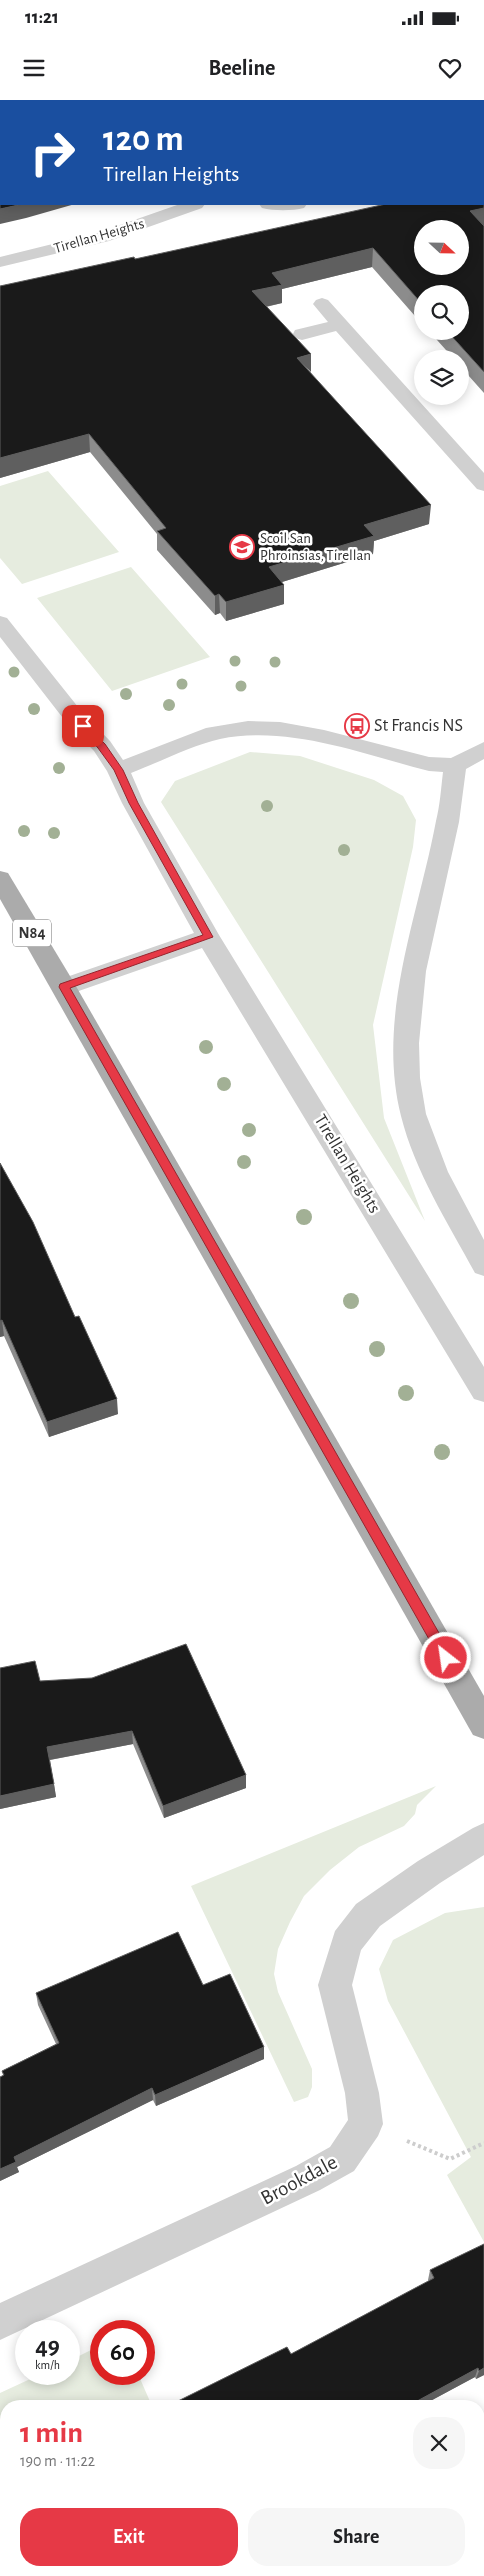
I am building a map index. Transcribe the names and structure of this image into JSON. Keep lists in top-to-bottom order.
{
  "streets": {
    "main road": ["N84"],
    "street": ["Tirellan Heights", "Brookdale"]
  },
  "places": {
    "school or university": ["Scoil San Phroinsias, Tirellan"],
    "bus stop": ["St Francis NS"]
  },
  "north": "right",
  "page": {
    "status": "11:21",
    "header": "Beeline",
    "turn": ["120 m", "Tirellan Heights"],
    "speed": "49 km/h",
    "limit": "60",
    "heading": ["1 min", "190 m · 11:22"],
    "buttons": ["Exit", "Share"]
  }
}
